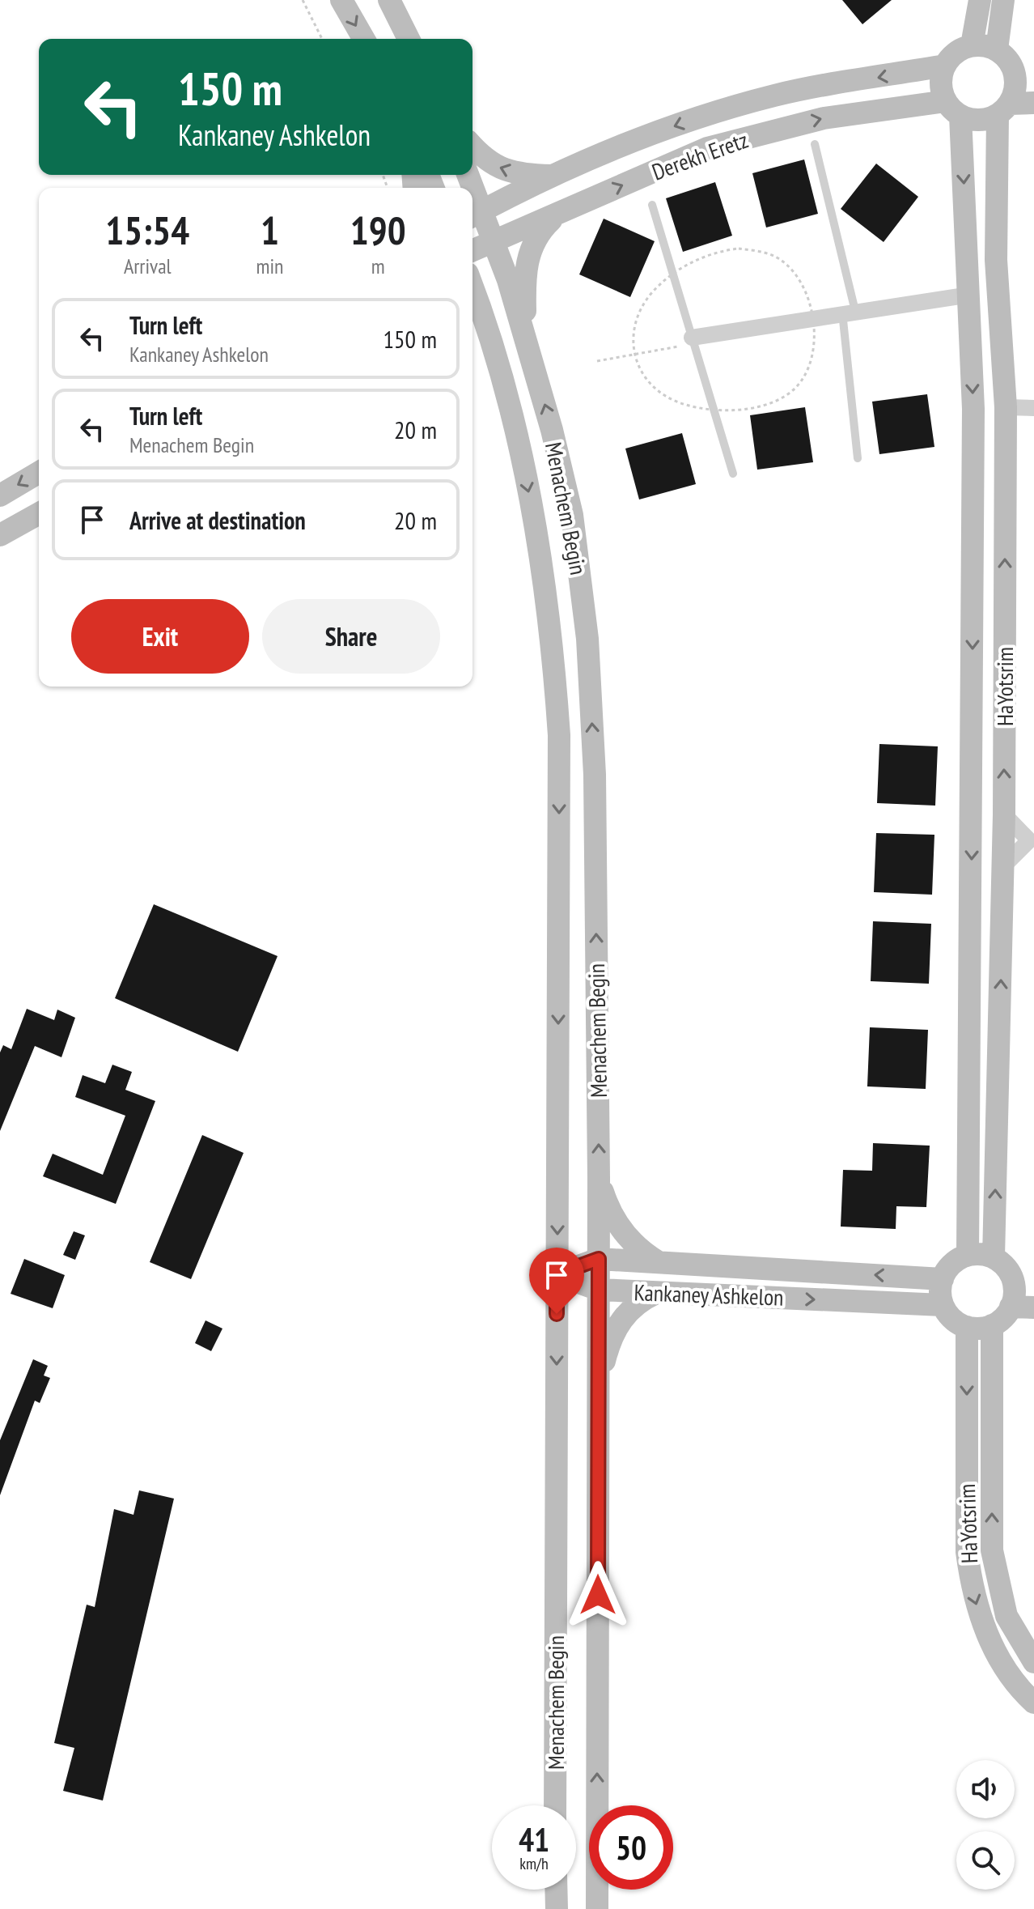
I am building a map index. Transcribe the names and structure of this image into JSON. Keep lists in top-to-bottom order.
{
  "streets": {
    "main road": [
      "Derekh Eretz",
      "Menachem Begin",
      "HaYotsrim",
      "Kankaney Ashkelon"
    ]
  },
  "crossings": [
    ["Derekh Eretz", "Menachem Begin"],
    ["Derekh Eretz", "HaYotsrim"],
    ["Menachem Begin", "Kankaney Ashkelon"],
    ["HaYotsrim", "Kankaney Ashkelon"]
  ],
  "page": {
    "turn": ["150 m", "Kankaney Ashkelon"],
    "eta": [
      "15:54",
      "Arrival",
      "1",
      "min",
      "190",
      "m"
    ],
    "list": [
      {
        "name": "Turn left",
        "note": "Kankaney Ashkelon",
        "value": "150 m"
      },
      {
        "name": "Turn left",
        "note": "Menachem Begin",
        "value": "20 m"
      },
      {
        "name": "Arrive at destination",
        "value": "20 m"
      }
    ],
    "buttons": ["Exit", "Share"],
    "speed": "41 km/h",
    "limit": "50"
  }
}
